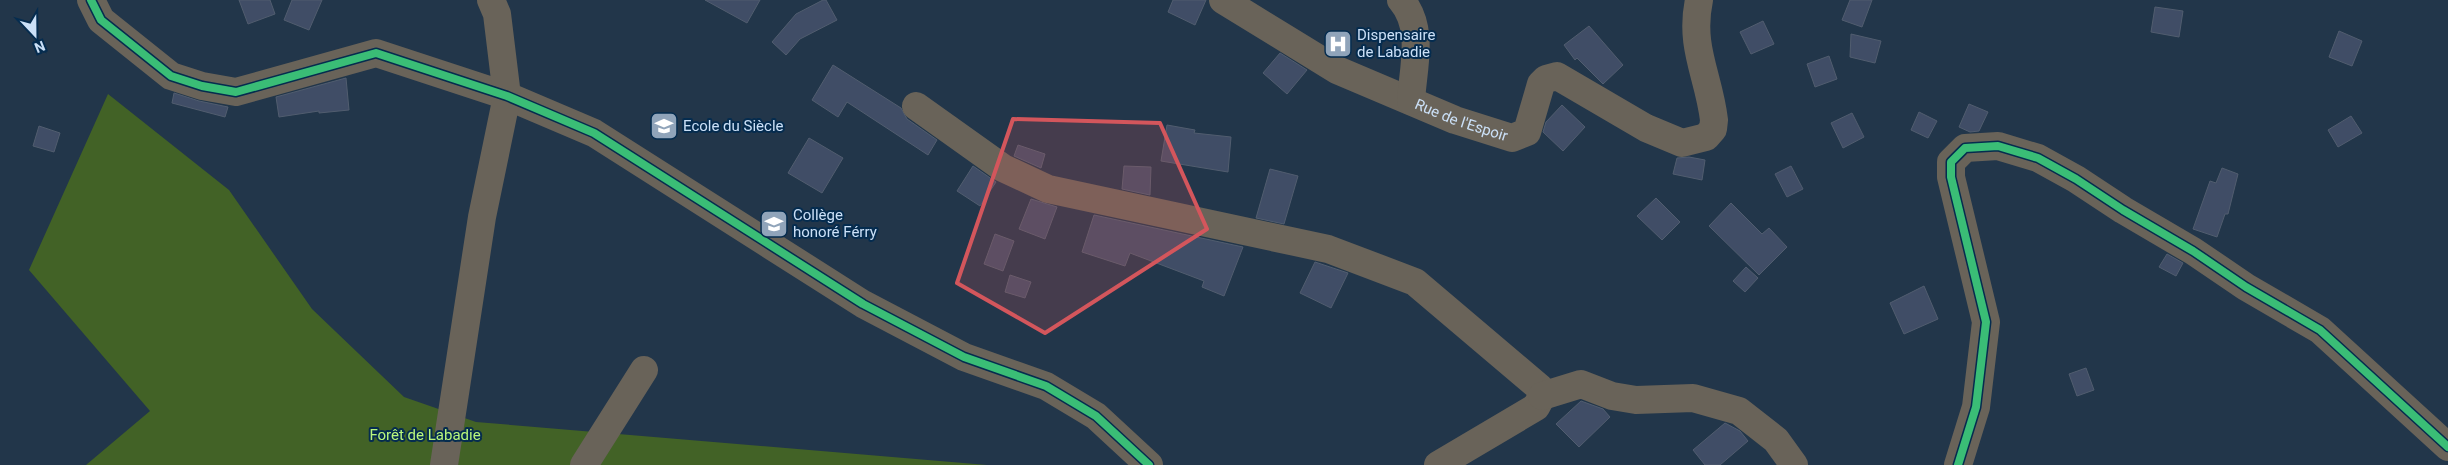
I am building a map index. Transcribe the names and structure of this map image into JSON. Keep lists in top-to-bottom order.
{
  "streets": {
    "street": ["Rue de l'Espoir"]
  },
  "parks": ["Forêt de Labadie"],
  "places": {
    "hospital": ["Dispensaire de Labadie"],
    "school or university": ["Ecole du Siècle", "Collège honoré Férry"]
  },
  "north": "bottom"
}
